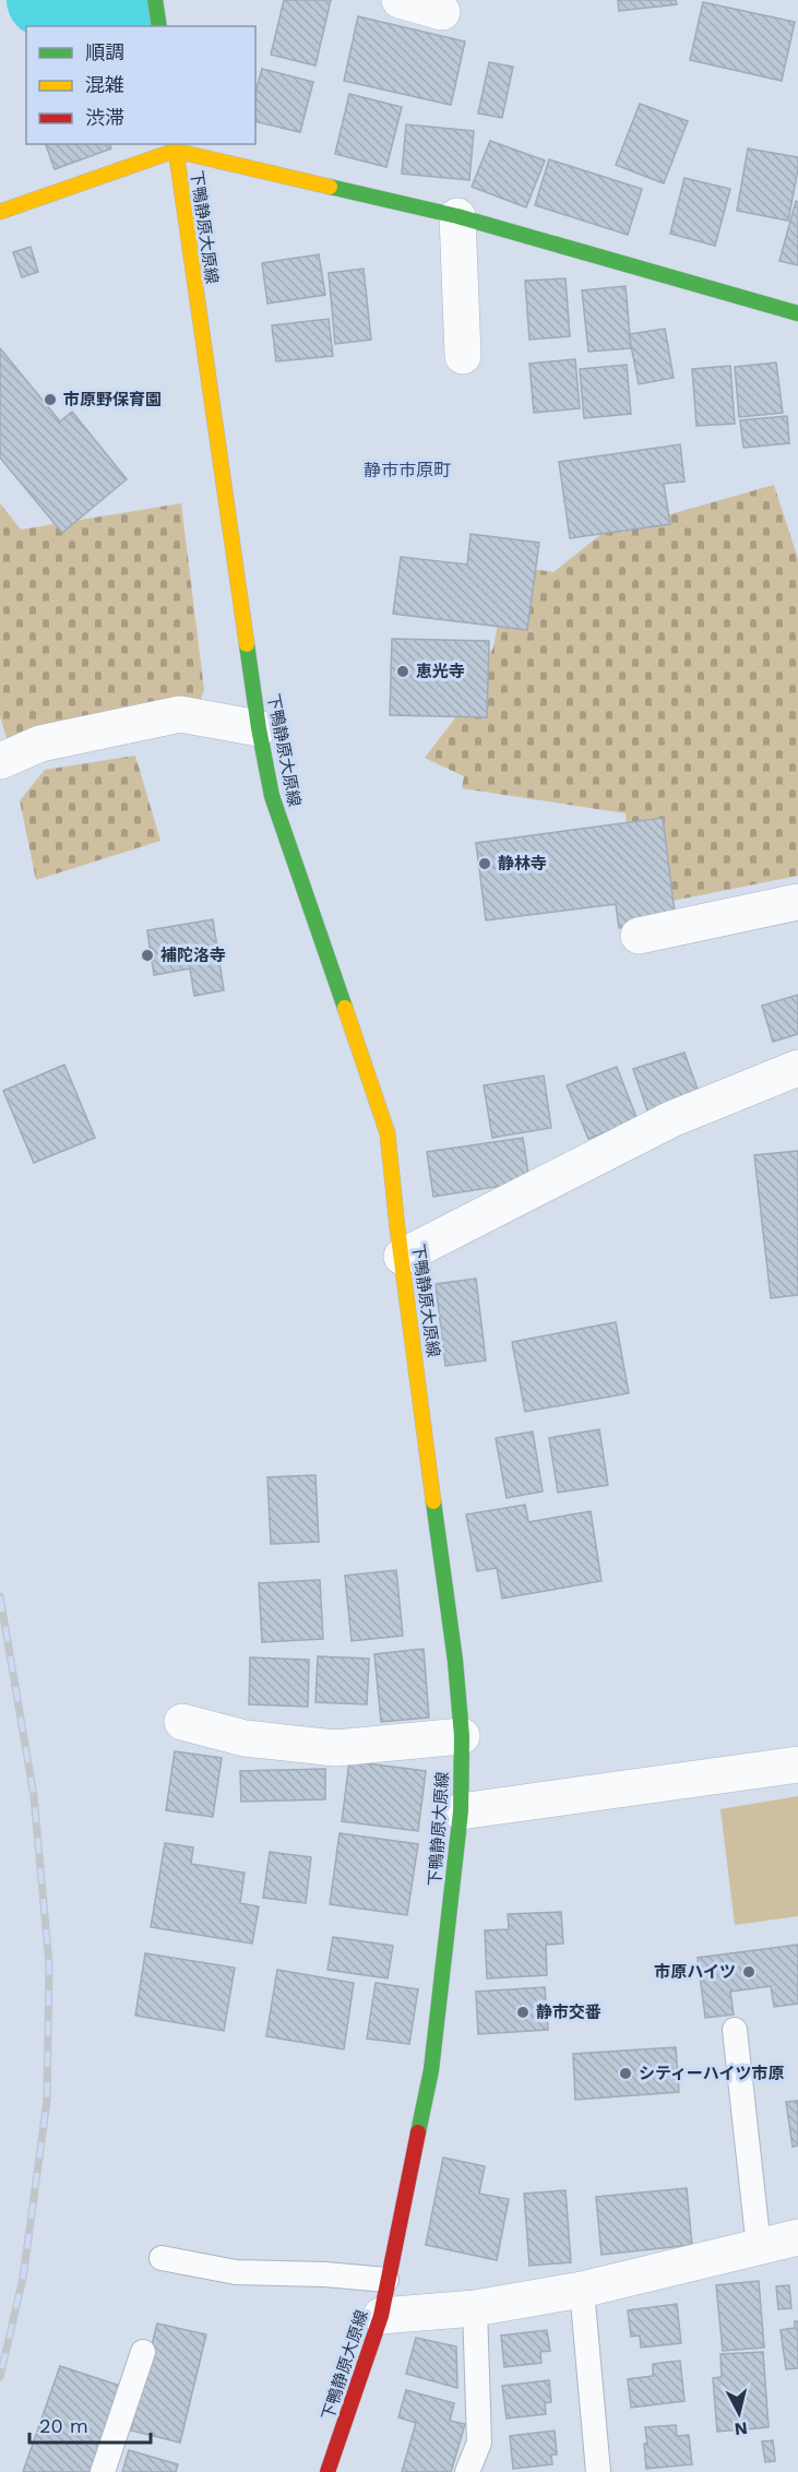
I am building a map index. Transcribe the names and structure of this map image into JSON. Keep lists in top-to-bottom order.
{
  "streets": {
    "main road": ["下鴨静原大原線"]
  },
  "districts": ["静市市原町"],
  "places": [
    "市原野保育園",
    "恵光寺",
    "静林寺",
    "補陀洛寺",
    "市原ハイツ",
    "静市交番",
    "シティーハイツ市原"
  ],
  "legend": ["順調", "混雑", "渋滞"],
  "scale_bar": "20 m",
  "north": "bottom"
}
